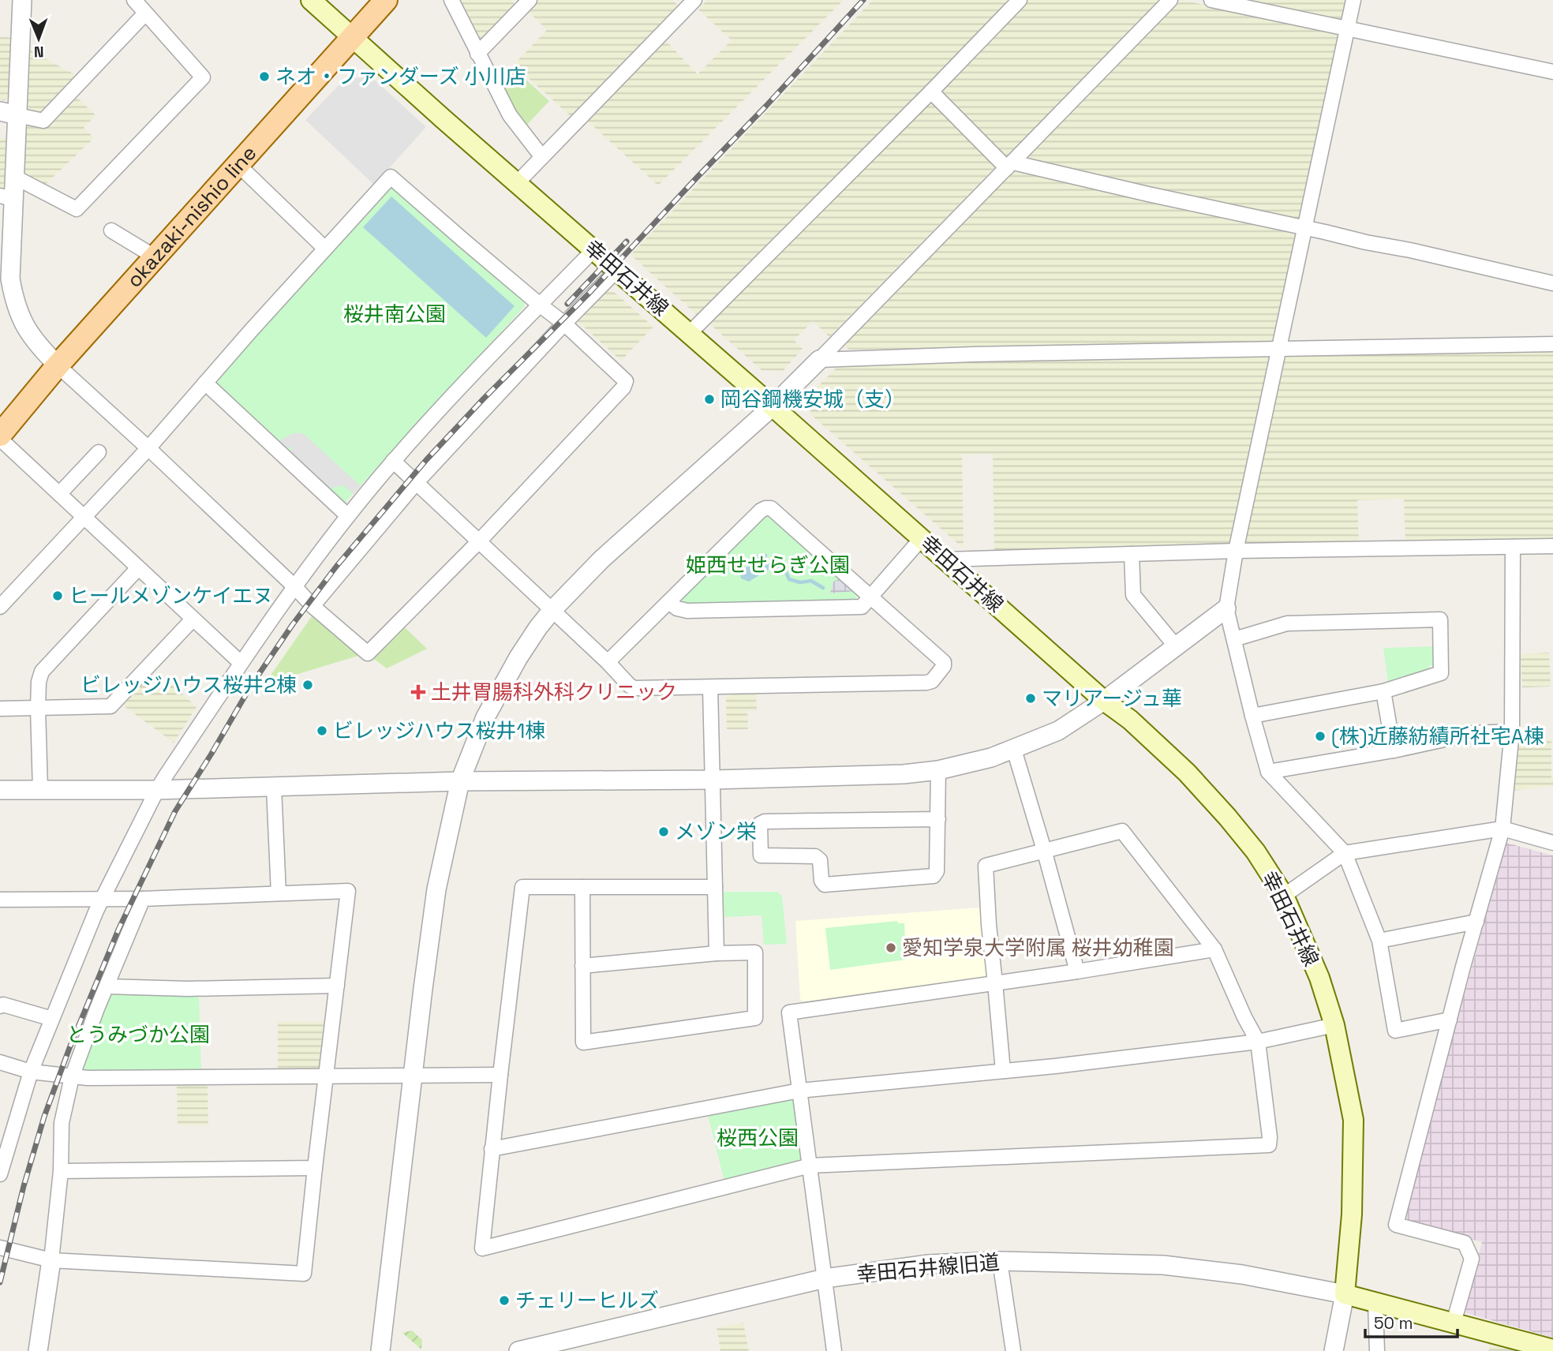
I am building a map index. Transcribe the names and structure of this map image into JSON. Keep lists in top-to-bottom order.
{
  "streets": {
    "main road": ["okazaki-nishio line", "幸田石井線"],
    "street": ["幸田石井線旧道"]
  },
  "crossings": [
    ["okazaki-nishio line", "幸田石井線"],
    ["幸田石井線", "幸田石井線旧道"]
  ],
  "parks": [
    "桜井南公園",
    "姫西せせらぎ公園",
    "とうみづか公園",
    "桜西公園"
  ],
  "places": {
    "other": [
      "ネオ・ファンダーズ 小川店",
      "岡谷鋼機安城（支）",
      "ヒールメゾンケイエヌ",
      "ビレッジハウス桜井2棟",
      "マリアージュ華",
      "ビレッジハウス桜井1棟",
      "(株)近藤紡績所社宅A棟",
      "メゾン栄",
      "愛知学泉大学附属 桜井幼稚園",
      "チェリーヒルズ"
    ],
    "health": ["土井胃腸科外科クリニック"]
  },
  "scale_bar": "50 m",
  "north": "bottom"
}
